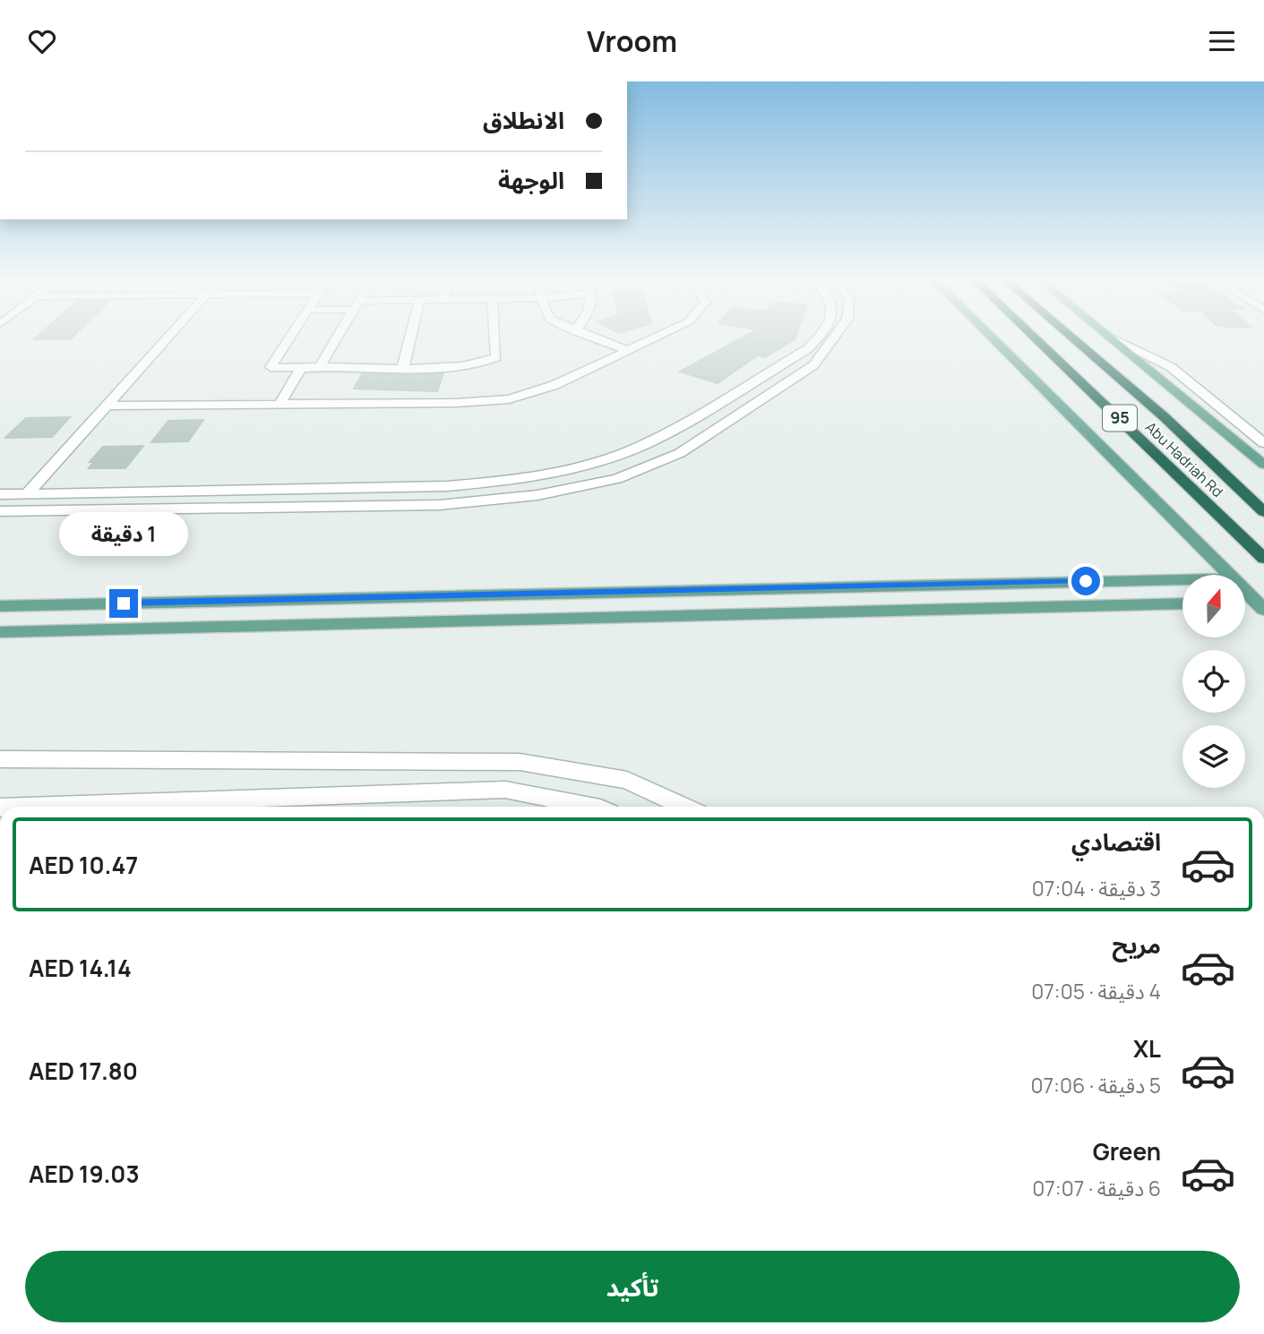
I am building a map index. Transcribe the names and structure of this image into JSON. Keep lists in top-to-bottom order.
{
  "streets": {
    "highway": ["95", "Abu Hadriah Rd"]
  },
  "north": "top",
  "page": {
    "header": "Vroom",
    "banner": ["الانطلاق", "الوجهة"],
    "bubble": "1 دقيقة",
    "list": [
      {
        "name": "اقتصادي",
        "note": "3 دقيقة · 07:04",
        "value": "AED 10.47"
      },
      {
        "name": "مريح",
        "note": "4 دقيقة · 07:05",
        "value": "AED 14.14"
      },
      {
        "name": "XL",
        "note": "5 دقيقة · 07:06",
        "value": "AED 17.80"
      },
      {
        "name": "Green",
        "note": "6 دقيقة · 07:07",
        "value": "AED 19.03"
      }
    ],
    "buttons": "تأكيد"
  }
}
